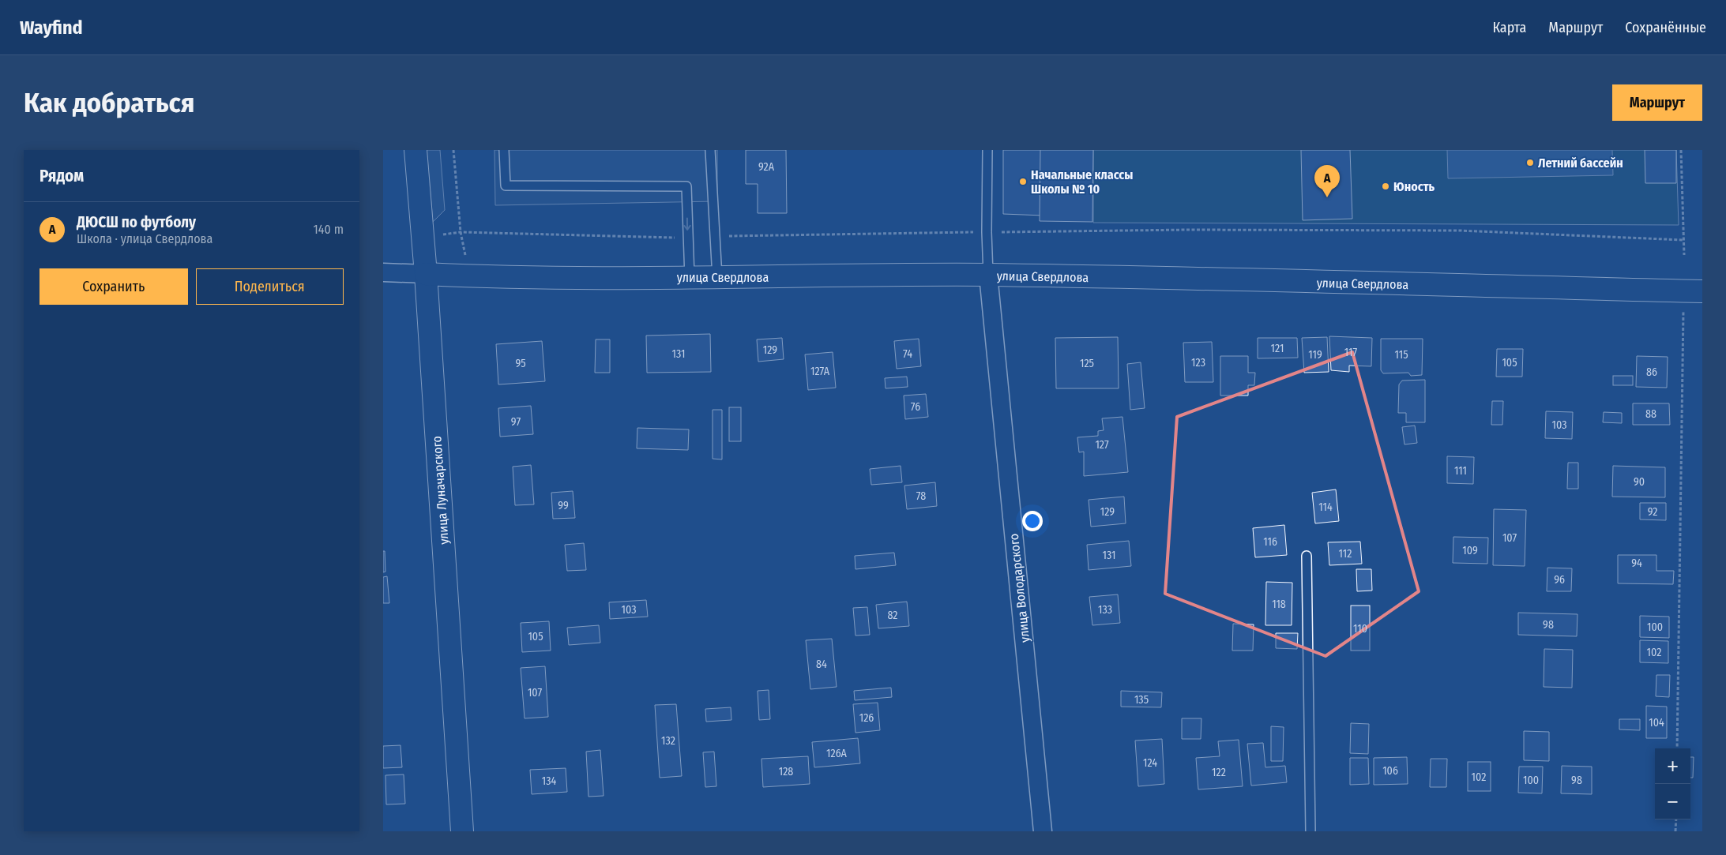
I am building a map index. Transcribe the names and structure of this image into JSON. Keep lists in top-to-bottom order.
{
  "streets": {
    "street": ["улица Свердлова", "улица Луначарского", "улица Володарского"]
  },
  "crossings": [
    ["улица Свердлова", "улица Луначарского"],
    ["улица Свердлова", "улица Володарского"]
  ],
  "places": ["Летний бассейн", "Начальные классы Школы № 10", "Юность"],
  "house_numbers": [
    "92А",
    "121",
    "129",
    "117",
    "131",
    "74",
    "119",
    "115",
    "123",
    "105",
    "95",
    "125",
    "127А",
    "86",
    "76",
    "88",
    "97",
    "103",
    "127",
    "111",
    "90",
    "78",
    "99",
    "114",
    "129",
    "92",
    "107",
    "116",
    "109",
    "112",
    "131",
    "94",
    "96",
    "118",
    "103",
    "133",
    "82",
    "98",
    "100",
    "110",
    "105",
    "102",
    "84",
    "107",
    "135",
    "126",
    "104",
    "132",
    "126А",
    "124",
    "106",
    "128",
    "122",
    "102",
    "100",
    "98",
    "134"
  ],
  "page": {
    "header": "Wayfind",
    "nav": ["Карта", "Маршрут", "Сохранённые"],
    "buttons": [
      "Маршрут",
      ["Сохранить", "Поделиться"]
    ],
    "title": "Как добраться",
    "heading": "Рядом",
    "pins": "A",
    "list": [
      {
        "mark": "A",
        "name": "ДЮСШ по футболу",
        "note": "Школа · улица Свердлова",
        "value": "140 m"
      }
    ],
    "map_buttons": ["+", "−"]
  }
}
